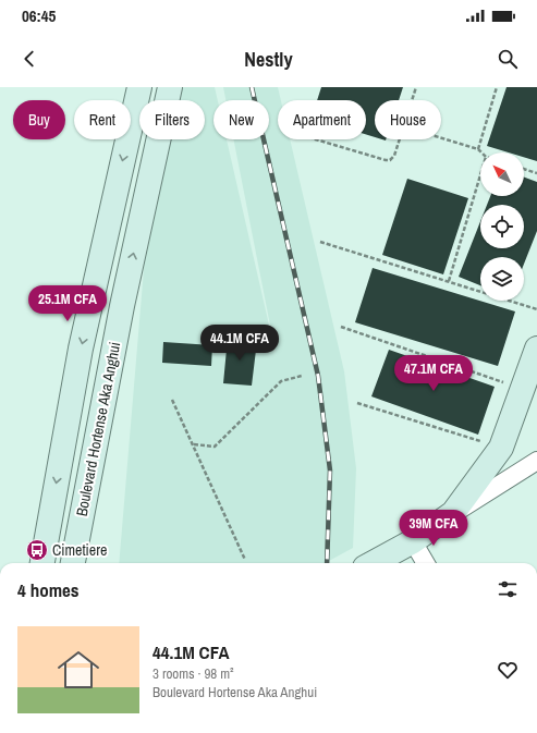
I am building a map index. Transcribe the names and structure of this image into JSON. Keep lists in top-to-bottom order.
{
  "streets": {
    "main road": ["Boulevard Hortense Aka Anghui"]
  },
  "places": {
    "bus stop": ["Cimetiere"]
  },
  "north": "top left",
  "page": {
    "status": "06:45",
    "header": "Nestly",
    "chip": [
      "Buy",
      "Rent",
      "Filters",
      "New",
      "Apartment",
      "House"
    ],
    "price": [
      "25.1M CFA",
      "44.1M CFA",
      "47.1M CFA",
      "39M CFA"
    ],
    "heading": "4 homes",
    "list": [
      {
        "name": "44.1M CFA",
        "note": "3 rooms · 98 m² · Boulevard Hortense Aka Anghui"
      }
    ]
  }
}
